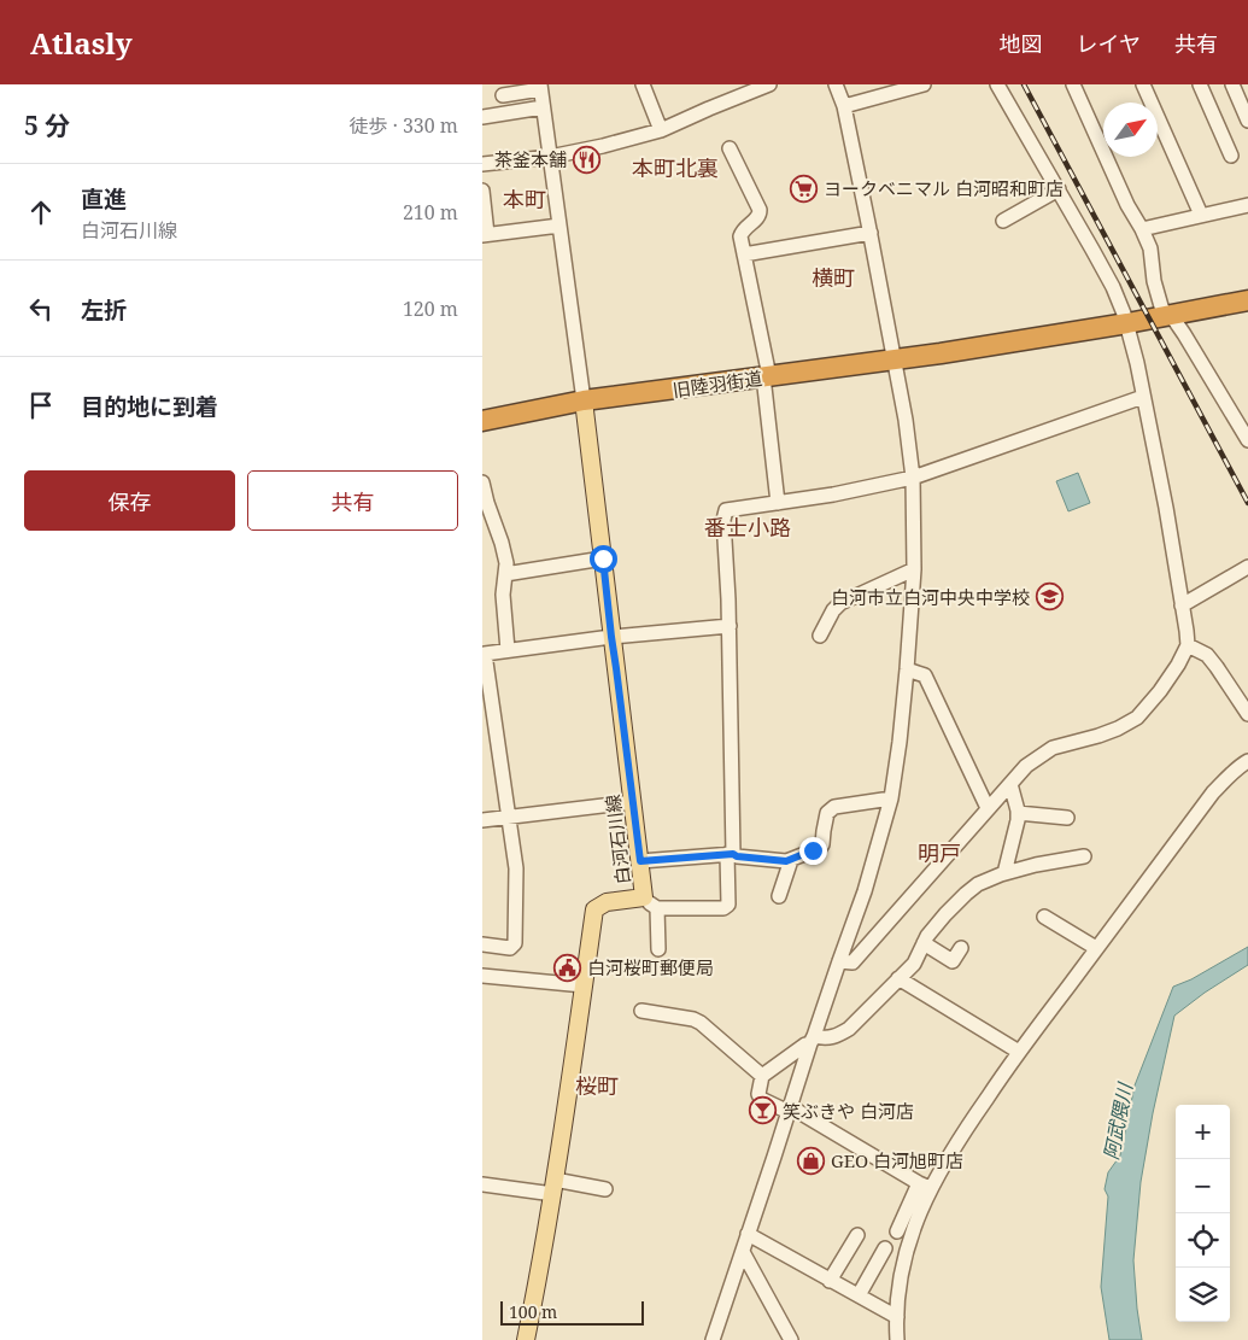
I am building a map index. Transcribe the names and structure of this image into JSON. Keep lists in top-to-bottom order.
{
  "streets": {
    "highway": ["旧陸羽街道"],
    "main road": ["白河石川線"]
  },
  "crossings": [
    ["旧陸羽街道", "白河石川線"]
  ],
  "districts": [
    "本町北裏",
    "本町",
    "横町",
    "番士小路",
    "明戸",
    "桜町"
  ],
  "water": ["阿武隈川"],
  "places": {
    "restaurant": ["茶釜本舗"],
    "supermarket": ["ヨークベニマル 白河昭和町店"],
    "school or university": ["白河市立白河中央中学校"],
    "public building": ["白河桜町郵便局"],
    "bar": ["笑ぶきや 白河店"],
    "shop": ["GEO 白河旭町店"]
  },
  "scale_bar": "100 m",
  "north": "top right",
  "page": {
    "header": "Atlasly",
    "nav": ["地図", "レイヤ", "共有"],
    "heading": ["5 分", "徒歩 · 330 m"],
    "list": [
      ["直進", "白河石川線", "210 m"],
      ["左折", "120 m"],
      "目的地に到着"
    ],
    "buttons": ["保存", "共有"],
    "map_buttons": ["+", "−"],
    "scale": "100 m"
  }
}
